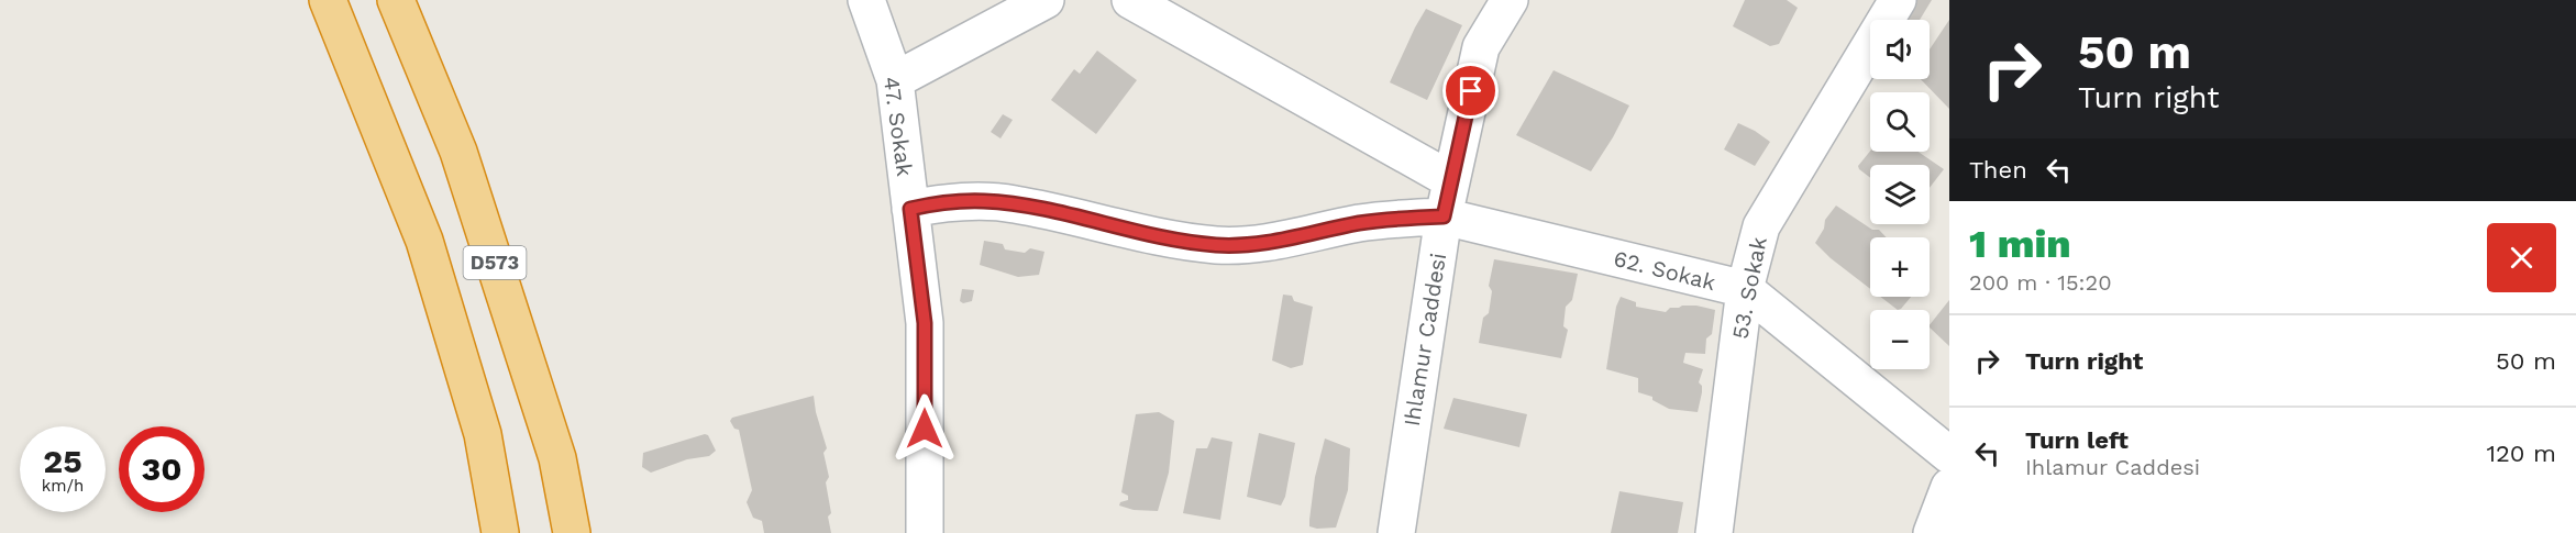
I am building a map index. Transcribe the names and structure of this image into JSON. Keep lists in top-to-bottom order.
{
  "streets": {
    "highway": ["D573"],
    "street": [
      "47. Sokak",
      "62. Sokak",
      "53. Sokak",
      "Ihlamur Caddesi"
    ]
  },
  "crossings": [
    ["47. Sokak", "62. Sokak"],
    ["62. Sokak", "53. Sokak"],
    ["62. Sokak", "Ihlamur Caddesi"]
  ],
  "page": {
    "turn": ["50 m", "Turn right"],
    "map_buttons": ["+", "−"],
    "then": "Then",
    "heading": ["1 min", "200 m · 15:20"],
    "list": [
      {
        "name": "Turn right",
        "value": "50 m"
      },
      {
        "name": "Turn left",
        "note": "Ihlamur Caddesi",
        "value": "120 m"
      }
    ],
    "speed": "25 km/h",
    "limit": "30"
  }
}
